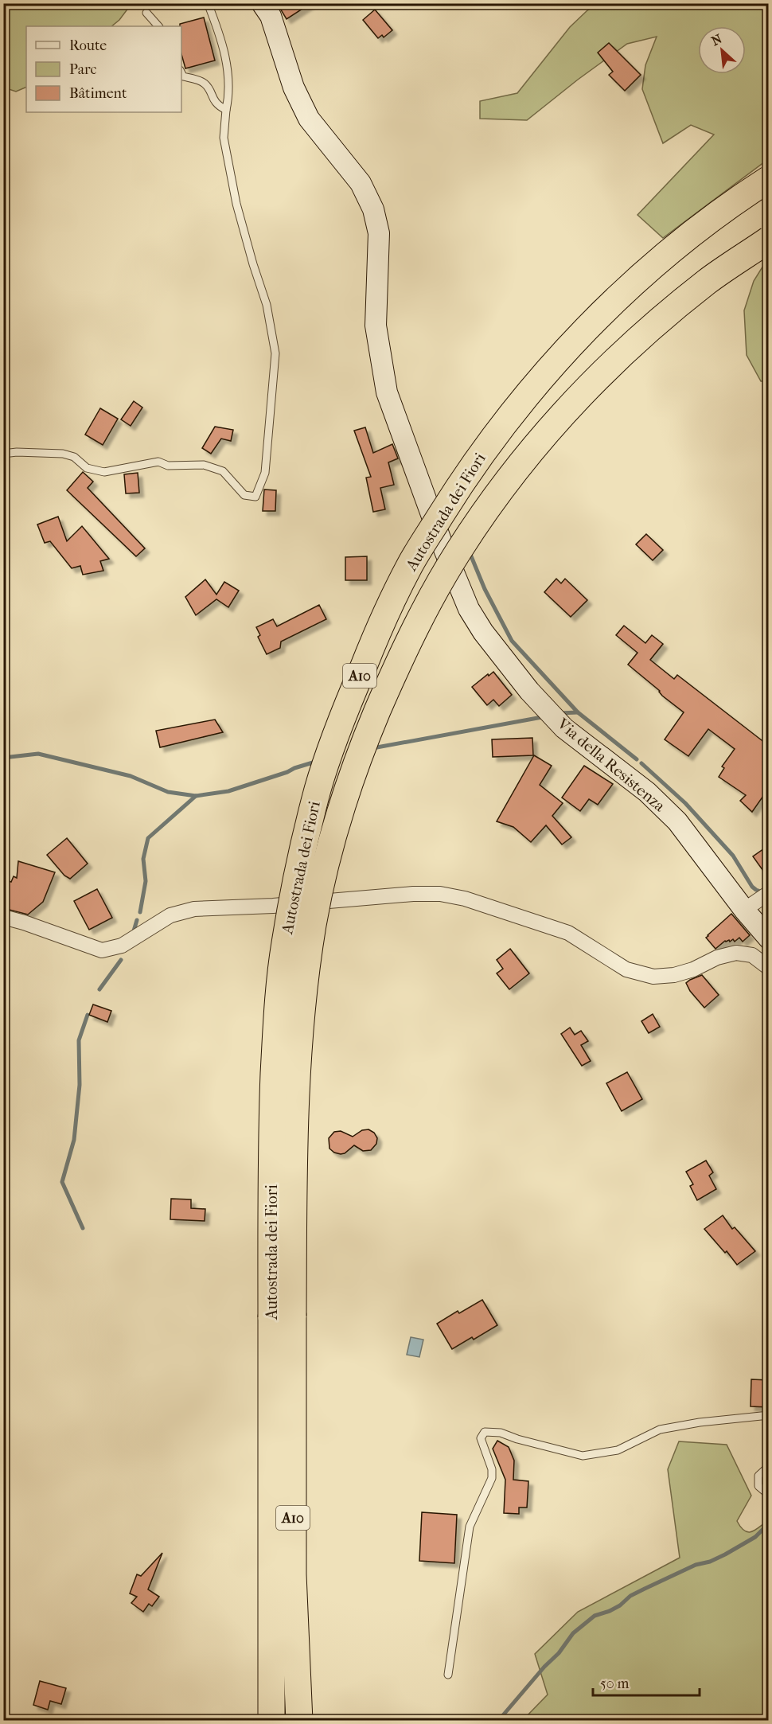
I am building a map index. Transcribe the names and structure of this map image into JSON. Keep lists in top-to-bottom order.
{
  "streets": {
    "highway": ["Autostrada dei Fiori", "A10"],
    "street": ["Via della Resistenza"]
  },
  "legend": ["Route", "Parc", "Bâtiment"],
  "scale_bar": "50 m",
  "north": "top left"
}
